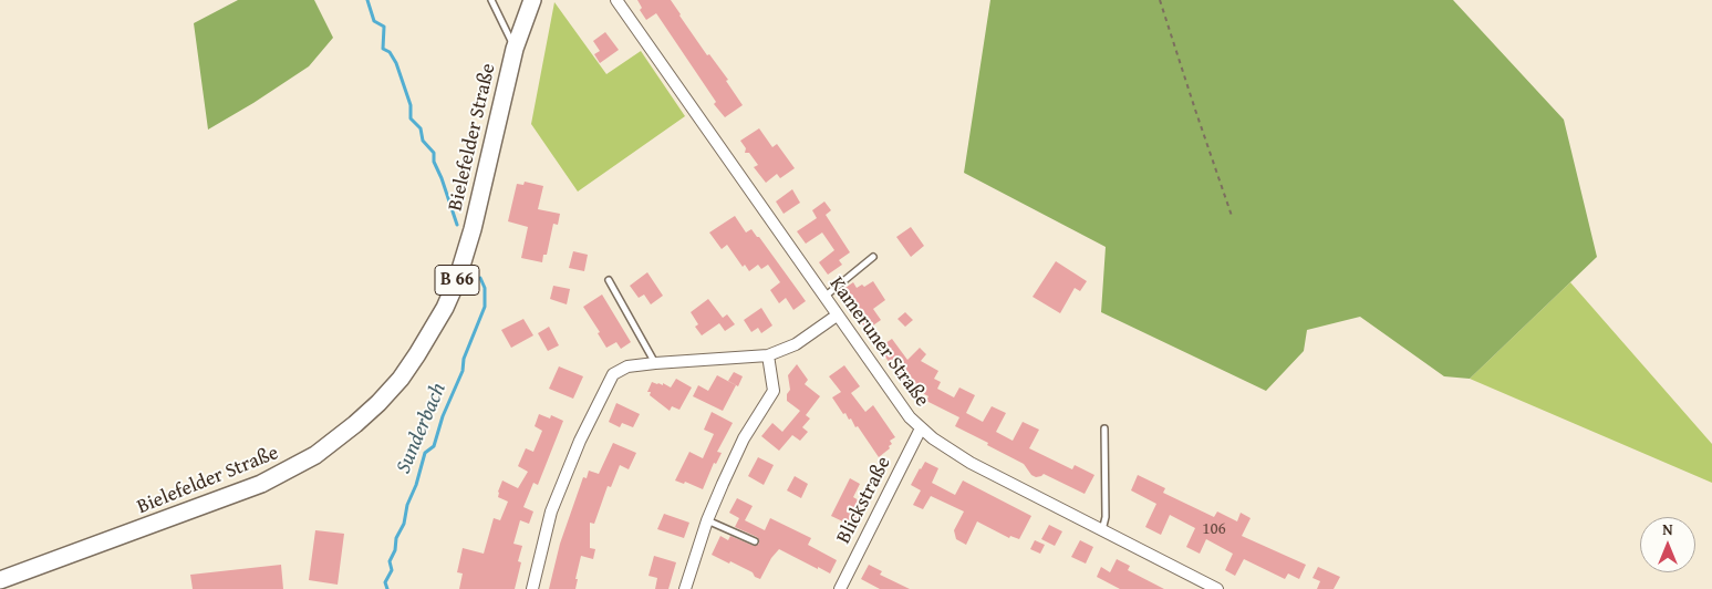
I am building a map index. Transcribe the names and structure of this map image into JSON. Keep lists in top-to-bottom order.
{
  "streets": {
    "main road": ["Bielefelder Straße", "B 66"],
    "street": ["Kameruner Straße", "Blickstraße"]
  },
  "crossings": [
    ["Kameruner Straße", "Blickstraße"]
  ],
  "water": ["Sunderbach"],
  "house_numbers": ["106"],
  "north": "top"
}
